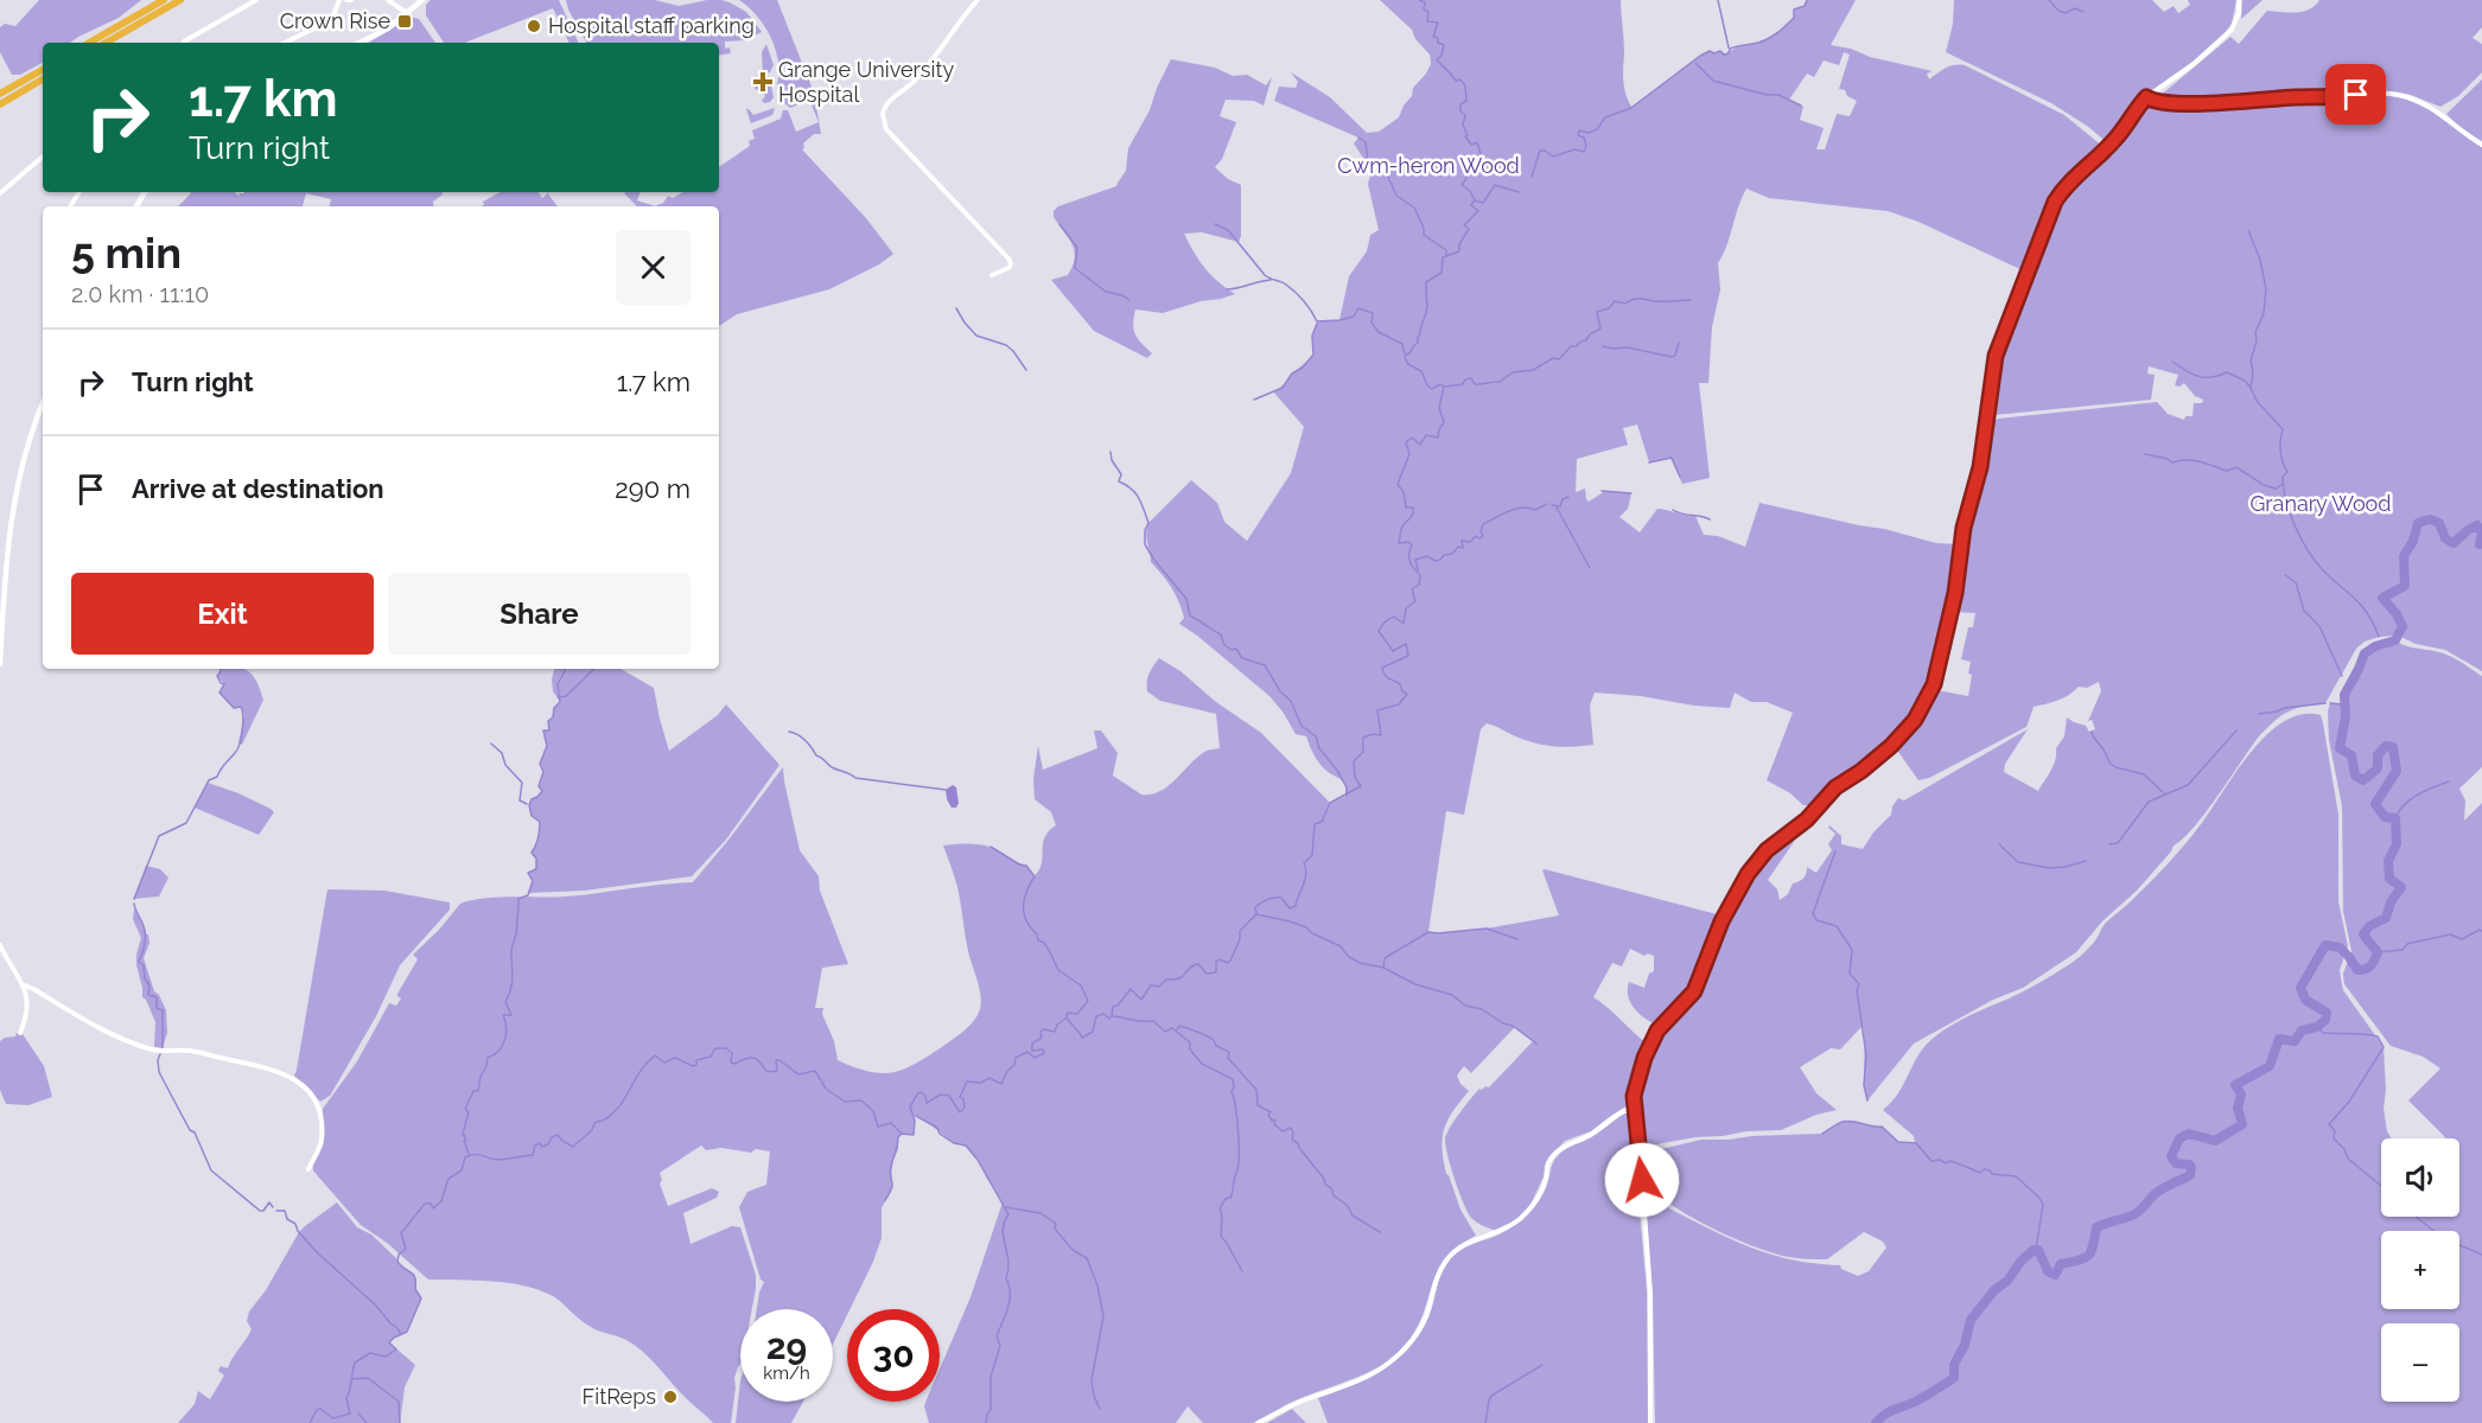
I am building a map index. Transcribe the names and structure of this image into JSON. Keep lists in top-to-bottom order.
{
  "parks": ["Cwm-heron Wood", "Granary Wood"],
  "places": {
    "transit": ["Crown Rise"],
    "other": ["Hospital staff parking", "FitReps"],
    "health": ["Grange University Hospital"]
  },
  "page": {
    "turn": ["1.7 km", "Turn right"],
    "heading": ["5 min", "2.0 km · 11:10"],
    "list": [
      {
        "name": "Turn right",
        "value": "1.7 km"
      },
      {
        "name": "Arrive at destination",
        "value": "290 m"
      }
    ],
    "buttons": ["Exit", "Share"],
    "map_buttons": ["+", "−"],
    "speed": "29 km/h",
    "limit": "30"
  }
}
